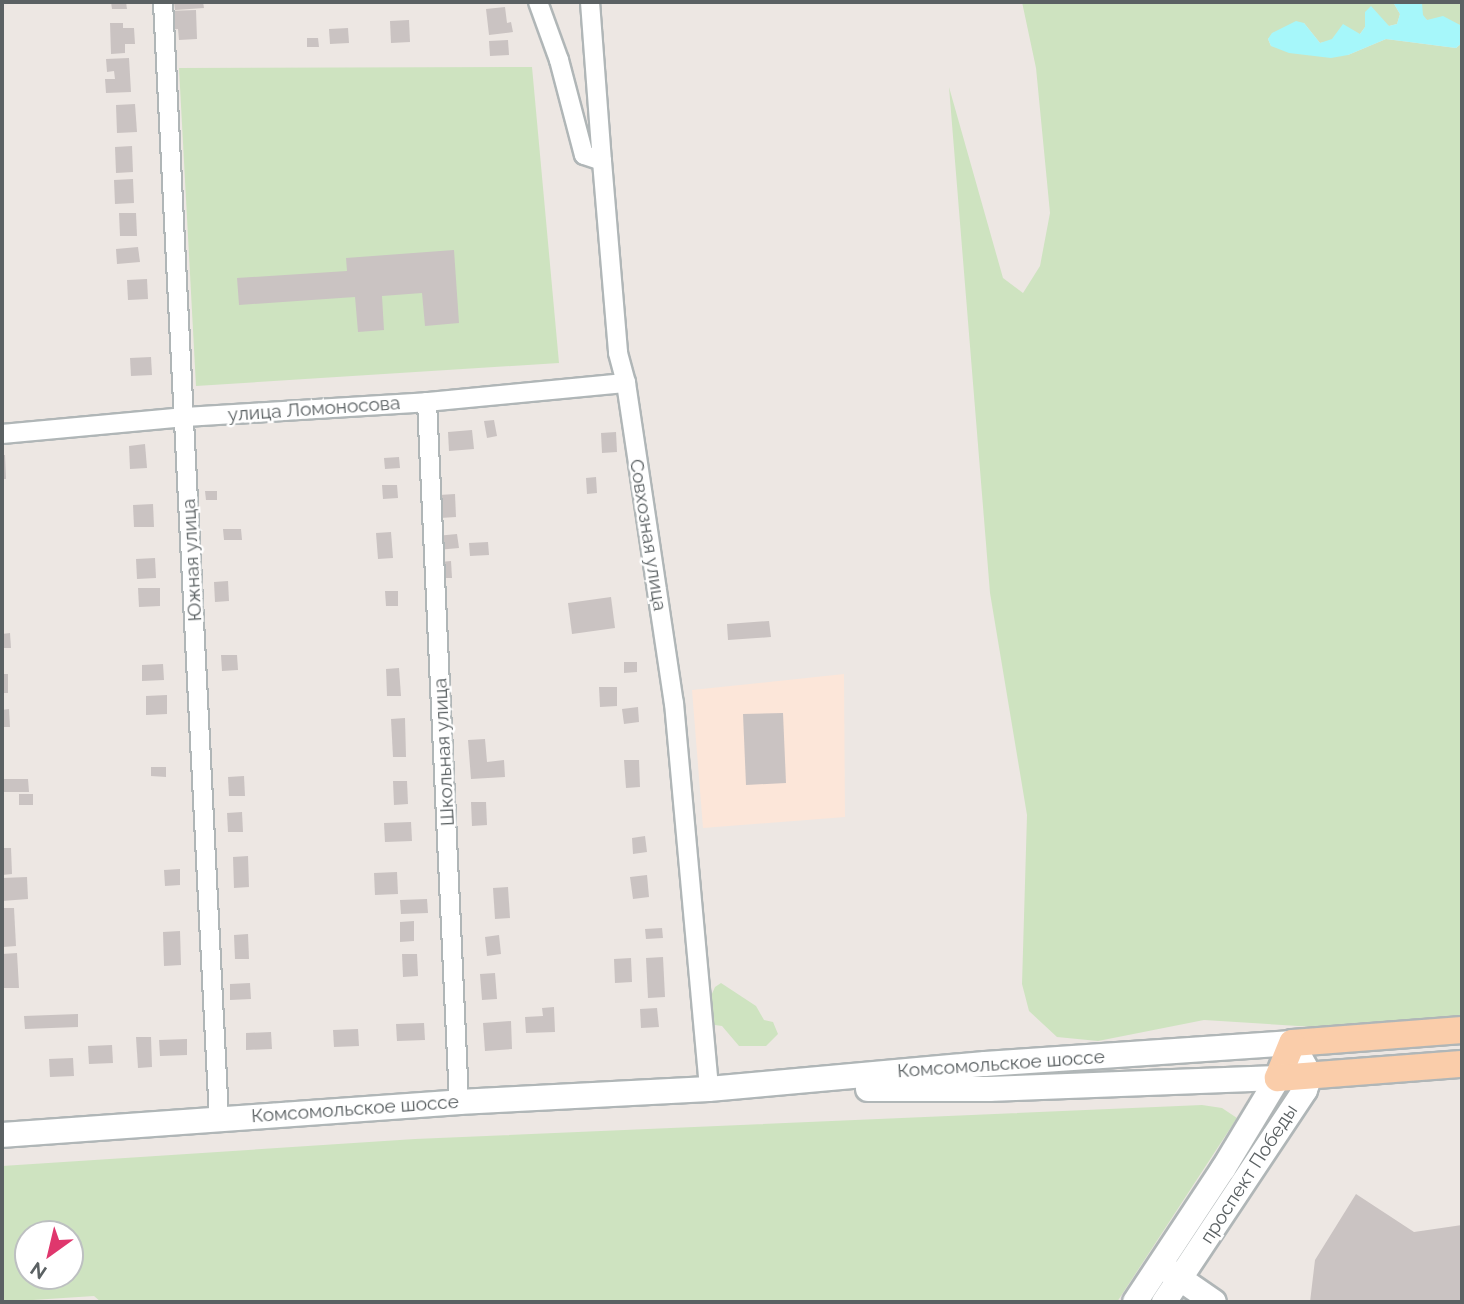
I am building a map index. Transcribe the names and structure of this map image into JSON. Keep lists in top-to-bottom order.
{
  "streets": {
    "main road": ["Комсомольское шоссе", "проспект Победы"],
    "street": [
      "улица Ломоносова",
      "Совхозная улица",
      "Южная улица",
      "Школьная улица"
    ]
  },
  "crossings": [
    ["улица Ломоносова", "Совхозная улица"],
    ["улица Ломоносова", "Южная улица"],
    ["улица Ломоносова", "Школьная улица"],
    ["Совхозная улица", "Комсомольское шоссе"],
    ["Южная улица", "Комсомольское шоссе"],
    ["Школьная улица", "Комсомольское шоссе"],
    ["Комсомольское шоссе", "проспект Победы"]
  ],
  "north": "bottom left"
}
